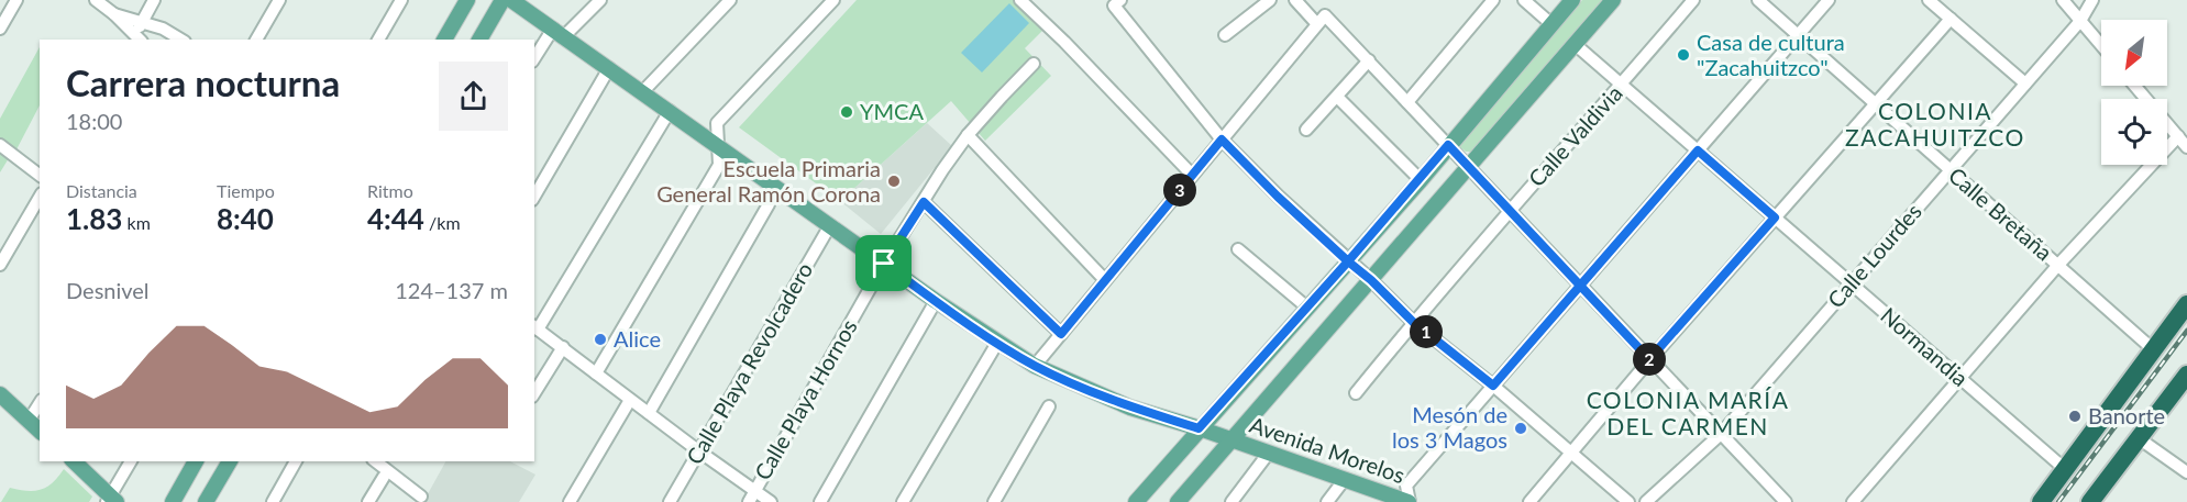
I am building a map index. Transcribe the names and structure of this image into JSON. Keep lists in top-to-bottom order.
{
  "streets": {
    "main road": ["Avenida Morelos"],
    "street": [
      "Calle Valdivia",
      "Calle Bretaña",
      "Calle Lourdes",
      "Normandia",
      "Calle Playa Revolcadero",
      "Calle Playa Hornos"
    ]
  },
  "crossings": [
    ["Calle Valdivia", "Normandia"],
    ["Calle Bretaña", "Calle Lourdes"],
    ["Calle Lourdes", "Normandia"],
    ["Calle Playa Revolcadero", "Avenida Morelos"],
    ["Calle Playa Hornos", "Avenida Morelos"]
  ],
  "districts": ["COLONIA ZACAHUITZCO", "COLONIA MARÍA DEL CARMEN"],
  "places": [
    "Casa de cultura \"Zacahuitzco\"",
    "YMCA",
    "Escuela Primaria General Ramón Corona",
    "Alice",
    "Banorte",
    "Mesón de los 3 Magos"
  ],
  "north": "bottom left",
  "page": {
    "heading": ["Carrera nocturna", "18:00"],
    "stats": [
      ["Distancia", "1.83 km"],
      ["Tiempo", "8:40"],
      ["Ritmo", "4:44 /km"]
    ],
    "pins": ["3", "1", "2"],
    "chart": ["Desnivel", "124–137 m"]
  }
}
